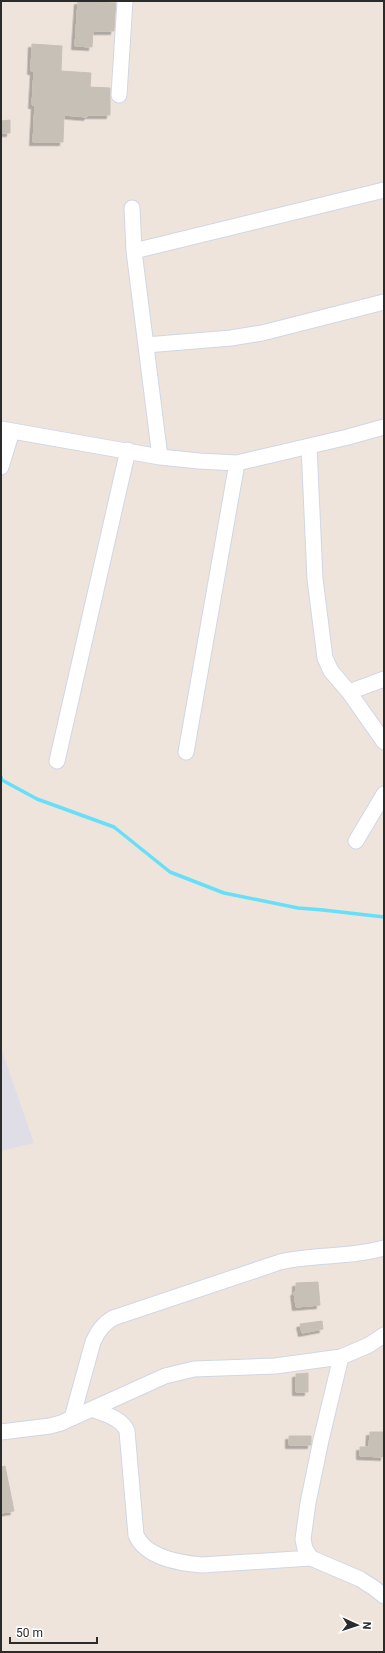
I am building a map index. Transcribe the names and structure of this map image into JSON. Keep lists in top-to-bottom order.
{
  "scale_bar": "50 m",
  "north": "right"
}
